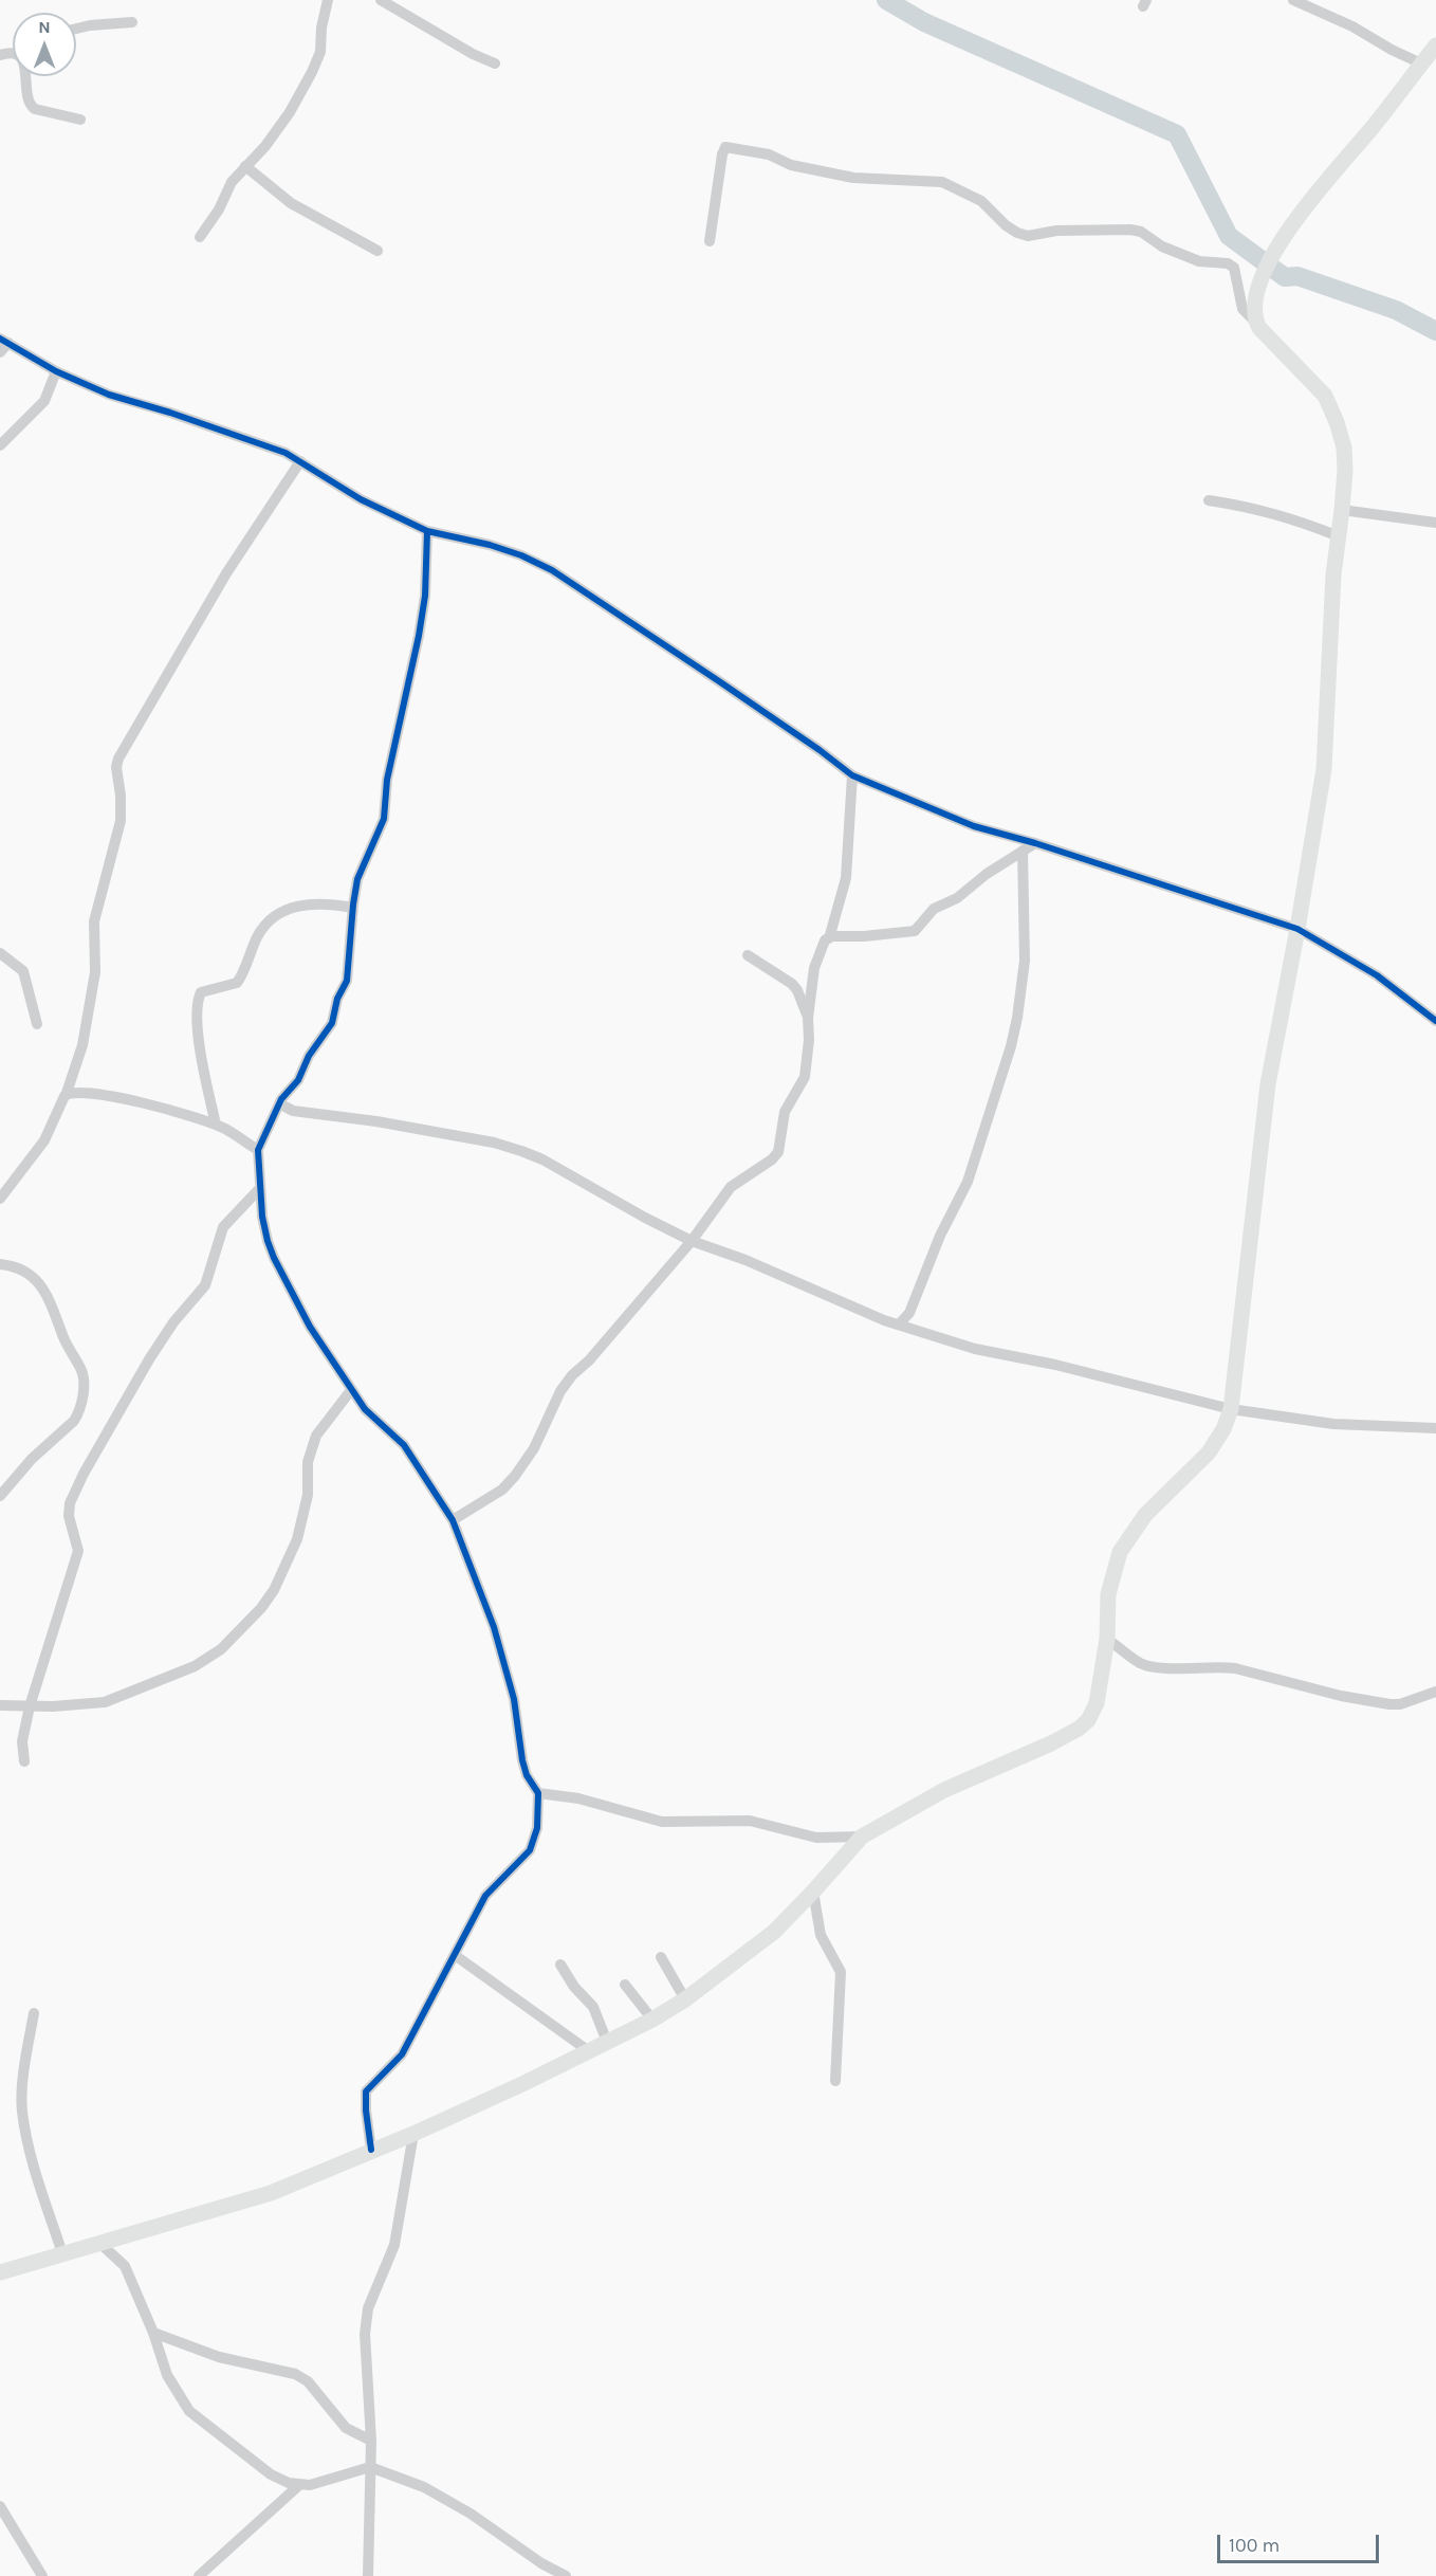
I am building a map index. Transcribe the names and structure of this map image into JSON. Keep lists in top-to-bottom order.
{
  "scale_bar": "100 m",
  "north": "top"
}
